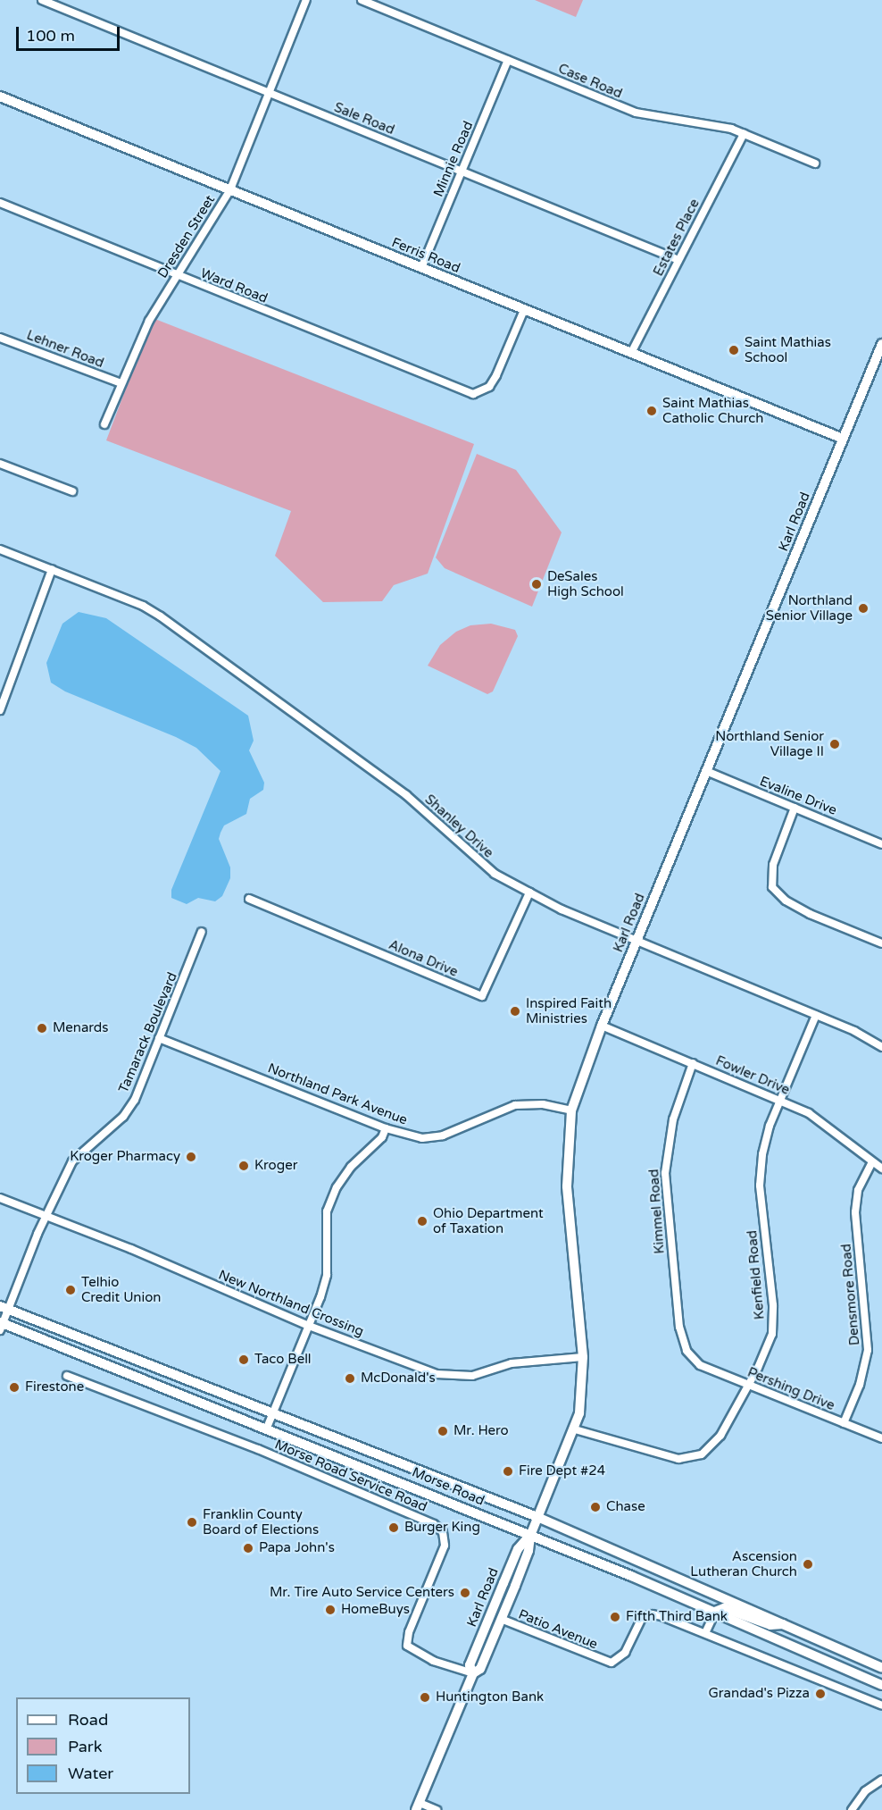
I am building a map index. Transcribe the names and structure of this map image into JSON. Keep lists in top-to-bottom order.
{
  "streets": {
    "main road": ["Ferris Road", "Karl Road", "Morse Road"],
    "street": [
      "Case Road",
      "Sale Road",
      "Minnie Road",
      "Dresden Street",
      "Estates Place",
      "Ward Road",
      "Lehner Road",
      "Evaline Drive",
      "Shanley Drive",
      "Alona Drive",
      "Tamarack Boulevard",
      "Fowler Drive",
      "Northland Park Avenue",
      "Kimmel Road",
      "Kenfield Road",
      "Densmore Road",
      "New Northland Crossing",
      "Pershing Drive",
      "Morse Road Service Road",
      "Patio Avenue"
    ]
  },
  "crossings": [
    ["Case Road", "Minnie Road"],
    ["Case Road", "Estates Place"],
    ["Sale Road", "Minnie Road"],
    ["Sale Road", "Dresden Street"],
    ["Sale Road", "Estates Place"],
    ["Minnie Road", "Ferris Road"],
    ["Dresden Street", "Ferris Road"],
    ["Dresden Street", "Ward Road"],
    ["Dresden Street", "Lehner Road"],
    ["Estates Place", "Ferris Road"],
    ["Ferris Road", "Ward Road"],
    ["Ferris Road", "Karl Road"],
    ["Karl Road", "Evaline Drive"],
    ["Karl Road", "Shanley Drive"],
    ["Karl Road", "Fowler Drive"],
    ["Karl Road", "Northland Park Avenue"],
    ["Karl Road", "Kenfield Road"],
    ["Karl Road", "New Northland Crossing"],
    ["Karl Road", "Morse Road Service Road"],
    ["Karl Road", "Morse Road"],
    ["Karl Road", "Patio Avenue"],
    ["Shanley Drive", "Alona Drive"],
    ["Shanley Drive", "Kenfield Road"],
    ["Tamarack Boulevard", "Northland Park Avenue"],
    ["Tamarack Boulevard", "New Northland Crossing"],
    ["Tamarack Boulevard", "Morse Road"],
    ["Fowler Drive", "Kimmel Road"],
    ["Fowler Drive", "Kenfield Road"],
    ["Fowler Drive", "Densmore Road"],
    ["Kimmel Road", "Pershing Drive"],
    ["Kenfield Road", "Pershing Drive"],
    ["Densmore Road", "Pershing Drive"]
  ],
  "places": [
    "Saint Mathias School",
    "Saint Mathias Catholic Church",
    "DeSales High School",
    "Northland Senior Village",
    "Northland Senior Village II",
    "Inspired Faith Ministries",
    "Menards",
    "Kroger Pharmacy",
    "Kroger",
    "Ohio Department of Taxation",
    "Telhio Credit Union",
    "Taco Bell",
    "McDonald's",
    "Firestone",
    "Mr. Hero",
    "Fire Dept #24",
    "Chase",
    "Franklin County Board of Elections",
    "Burger King",
    "Papa John's",
    "Ascension Lutheran Church",
    "Mr. Tire Auto Service Centers",
    "HomeBuys",
    "Fifth Third Bank",
    "Grandad's Pizza",
    "Huntington Bank"
  ],
  "legend": ["Road", "Park", "Water"],
  "scale_bar": "100 m"
}
